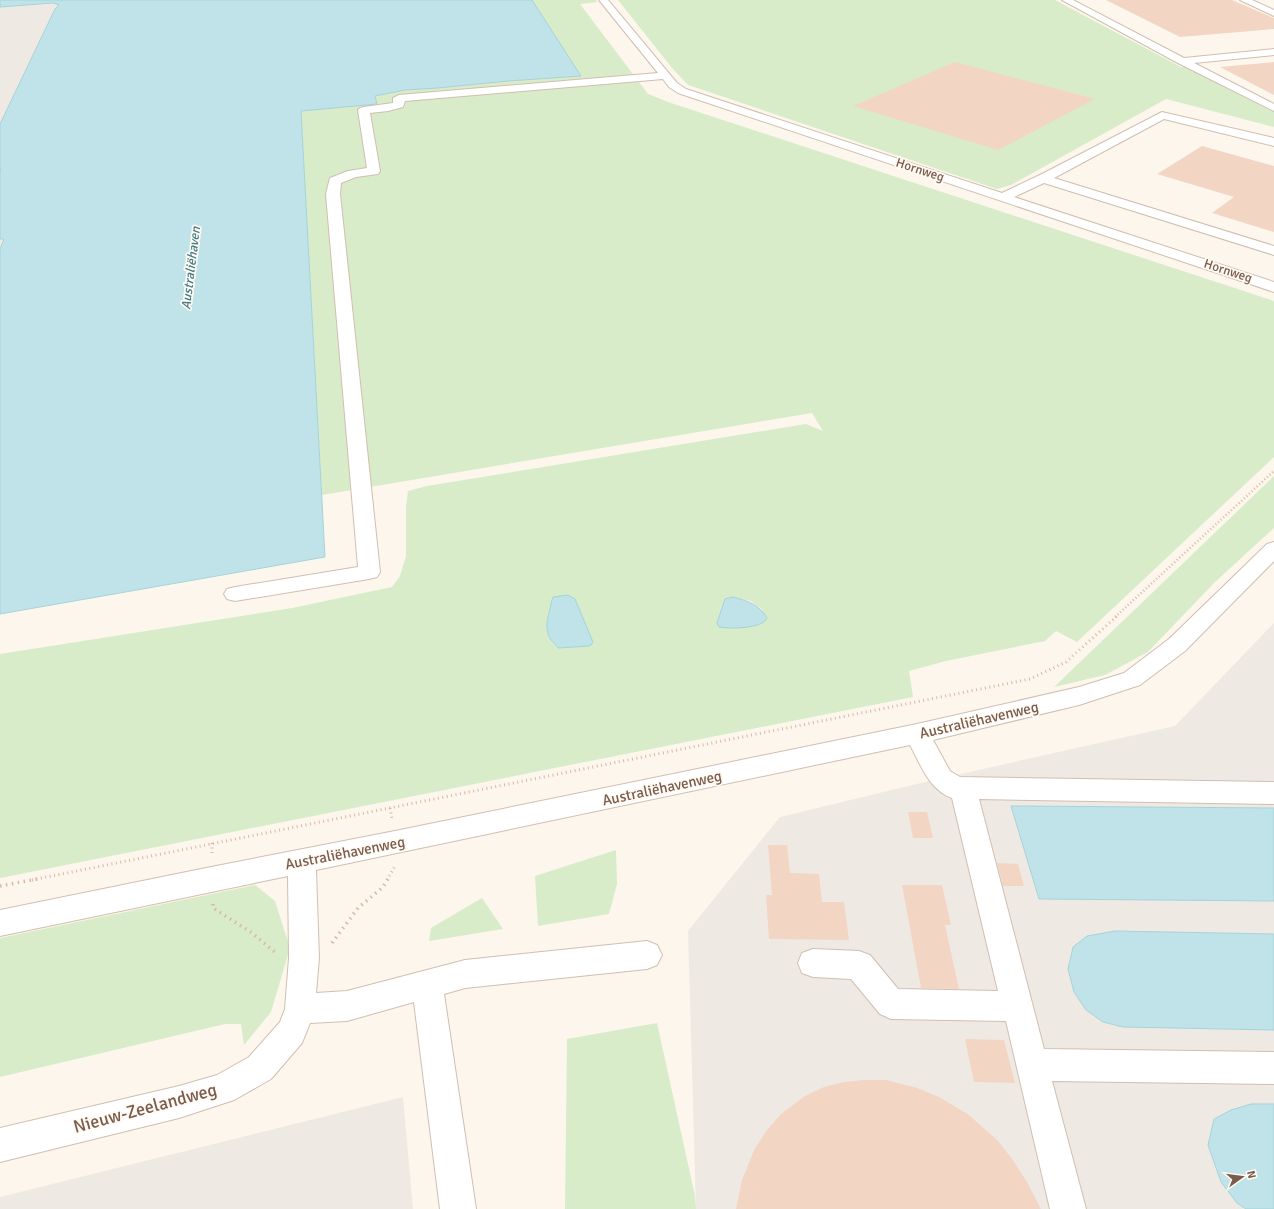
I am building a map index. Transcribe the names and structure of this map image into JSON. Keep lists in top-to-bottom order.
{
  "streets": {
    "street": ["Hornweg", "Australiëhavenweg", "Nieuw-Zeelandweg"]
  },
  "crossings": [
    ["Australiëhavenweg", "Nieuw-Zeelandweg"]
  ],
  "water": ["Australiëhaven"],
  "north": "right"
}
